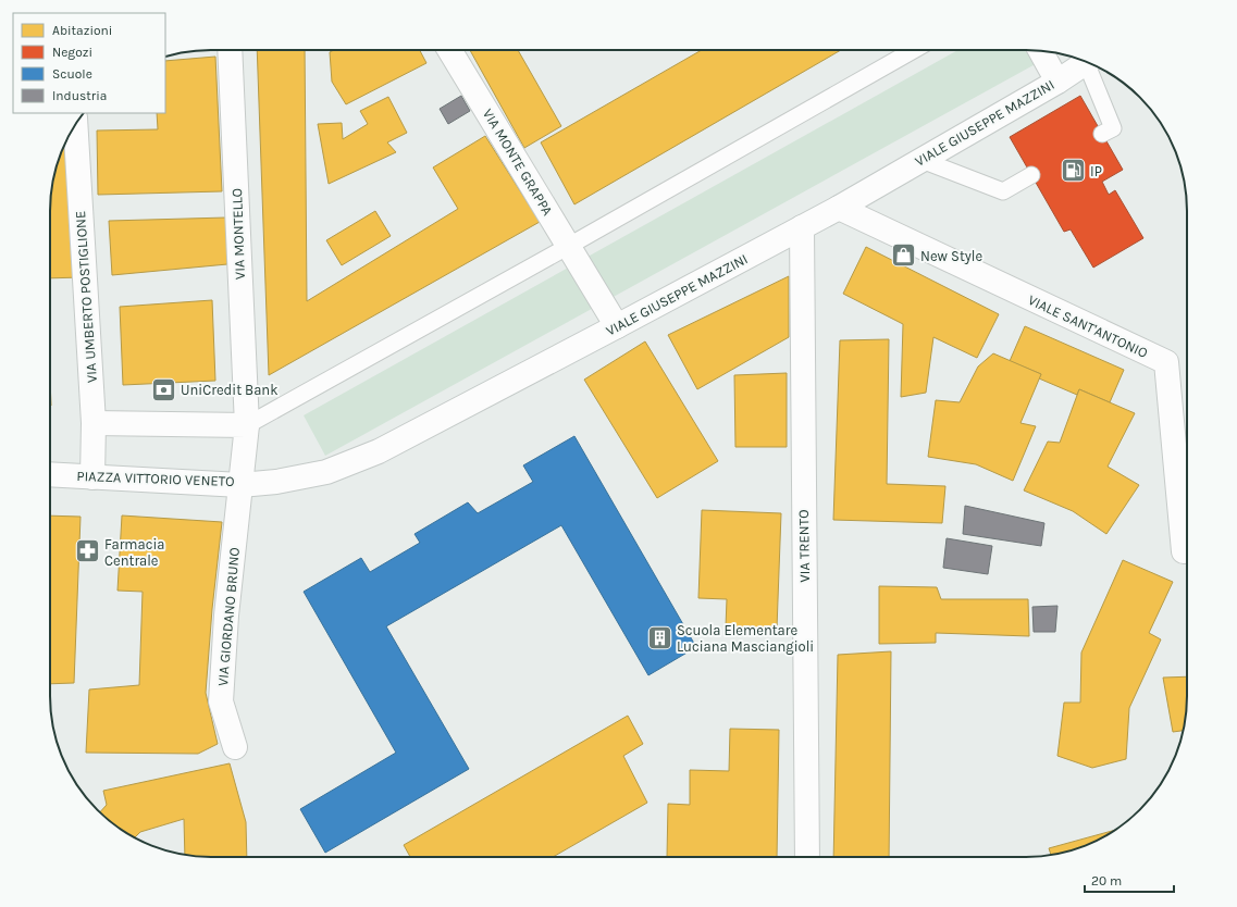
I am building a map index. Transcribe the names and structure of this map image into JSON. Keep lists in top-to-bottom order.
{
  "streets": {
    "street": [
      "VIALE GIUSEPPE MAZZINI",
      "VIA MONTE GRAPPA",
      "VIA MONTELLO",
      "VIA UMBERTO POSTIGLIONE",
      "VIALE SANT'ANTONIO",
      "PIAZZA VITTORIO VENETO",
      "VIA TRENTO",
      "VIA GIORDANO BRUNO"
    ]
  },
  "crossings": [
    ["VIALE GIUSEPPE MAZZINI", "VIA MONTE GRAPPA"],
    ["VIALE GIUSEPPE MAZZINI", "VIALE SANT'ANTONIO"],
    ["VIALE GIUSEPPE MAZZINI", "PIAZZA VITTORIO VENETO"],
    ["VIALE GIUSEPPE MAZZINI", "VIA TRENTO"],
    ["VIALE GIUSEPPE MAZZINI", "VIA GIORDANO BRUNO"],
    ["VIA MONTELLO", "PIAZZA VITTORIO VENETO"],
    ["VIA UMBERTO POSTIGLIONE", "PIAZZA VITTORIO VENETO"],
    ["PIAZZA VITTORIO VENETO", "VIA GIORDANO BRUNO"]
  ],
  "places": {
    "fuel station": ["IP"],
    "shop": ["New Style"],
    "bank": ["UniCredit Bank"],
    "pharmacy": ["Farmacia Centrale"],
    "building": ["Scuola Elementare Luciana Masciangioli"]
  },
  "legend": [
    "Abitazioni",
    "Negozi",
    "Scuole",
    "Industria"
  ],
  "scale_bar": "20 m"
}
